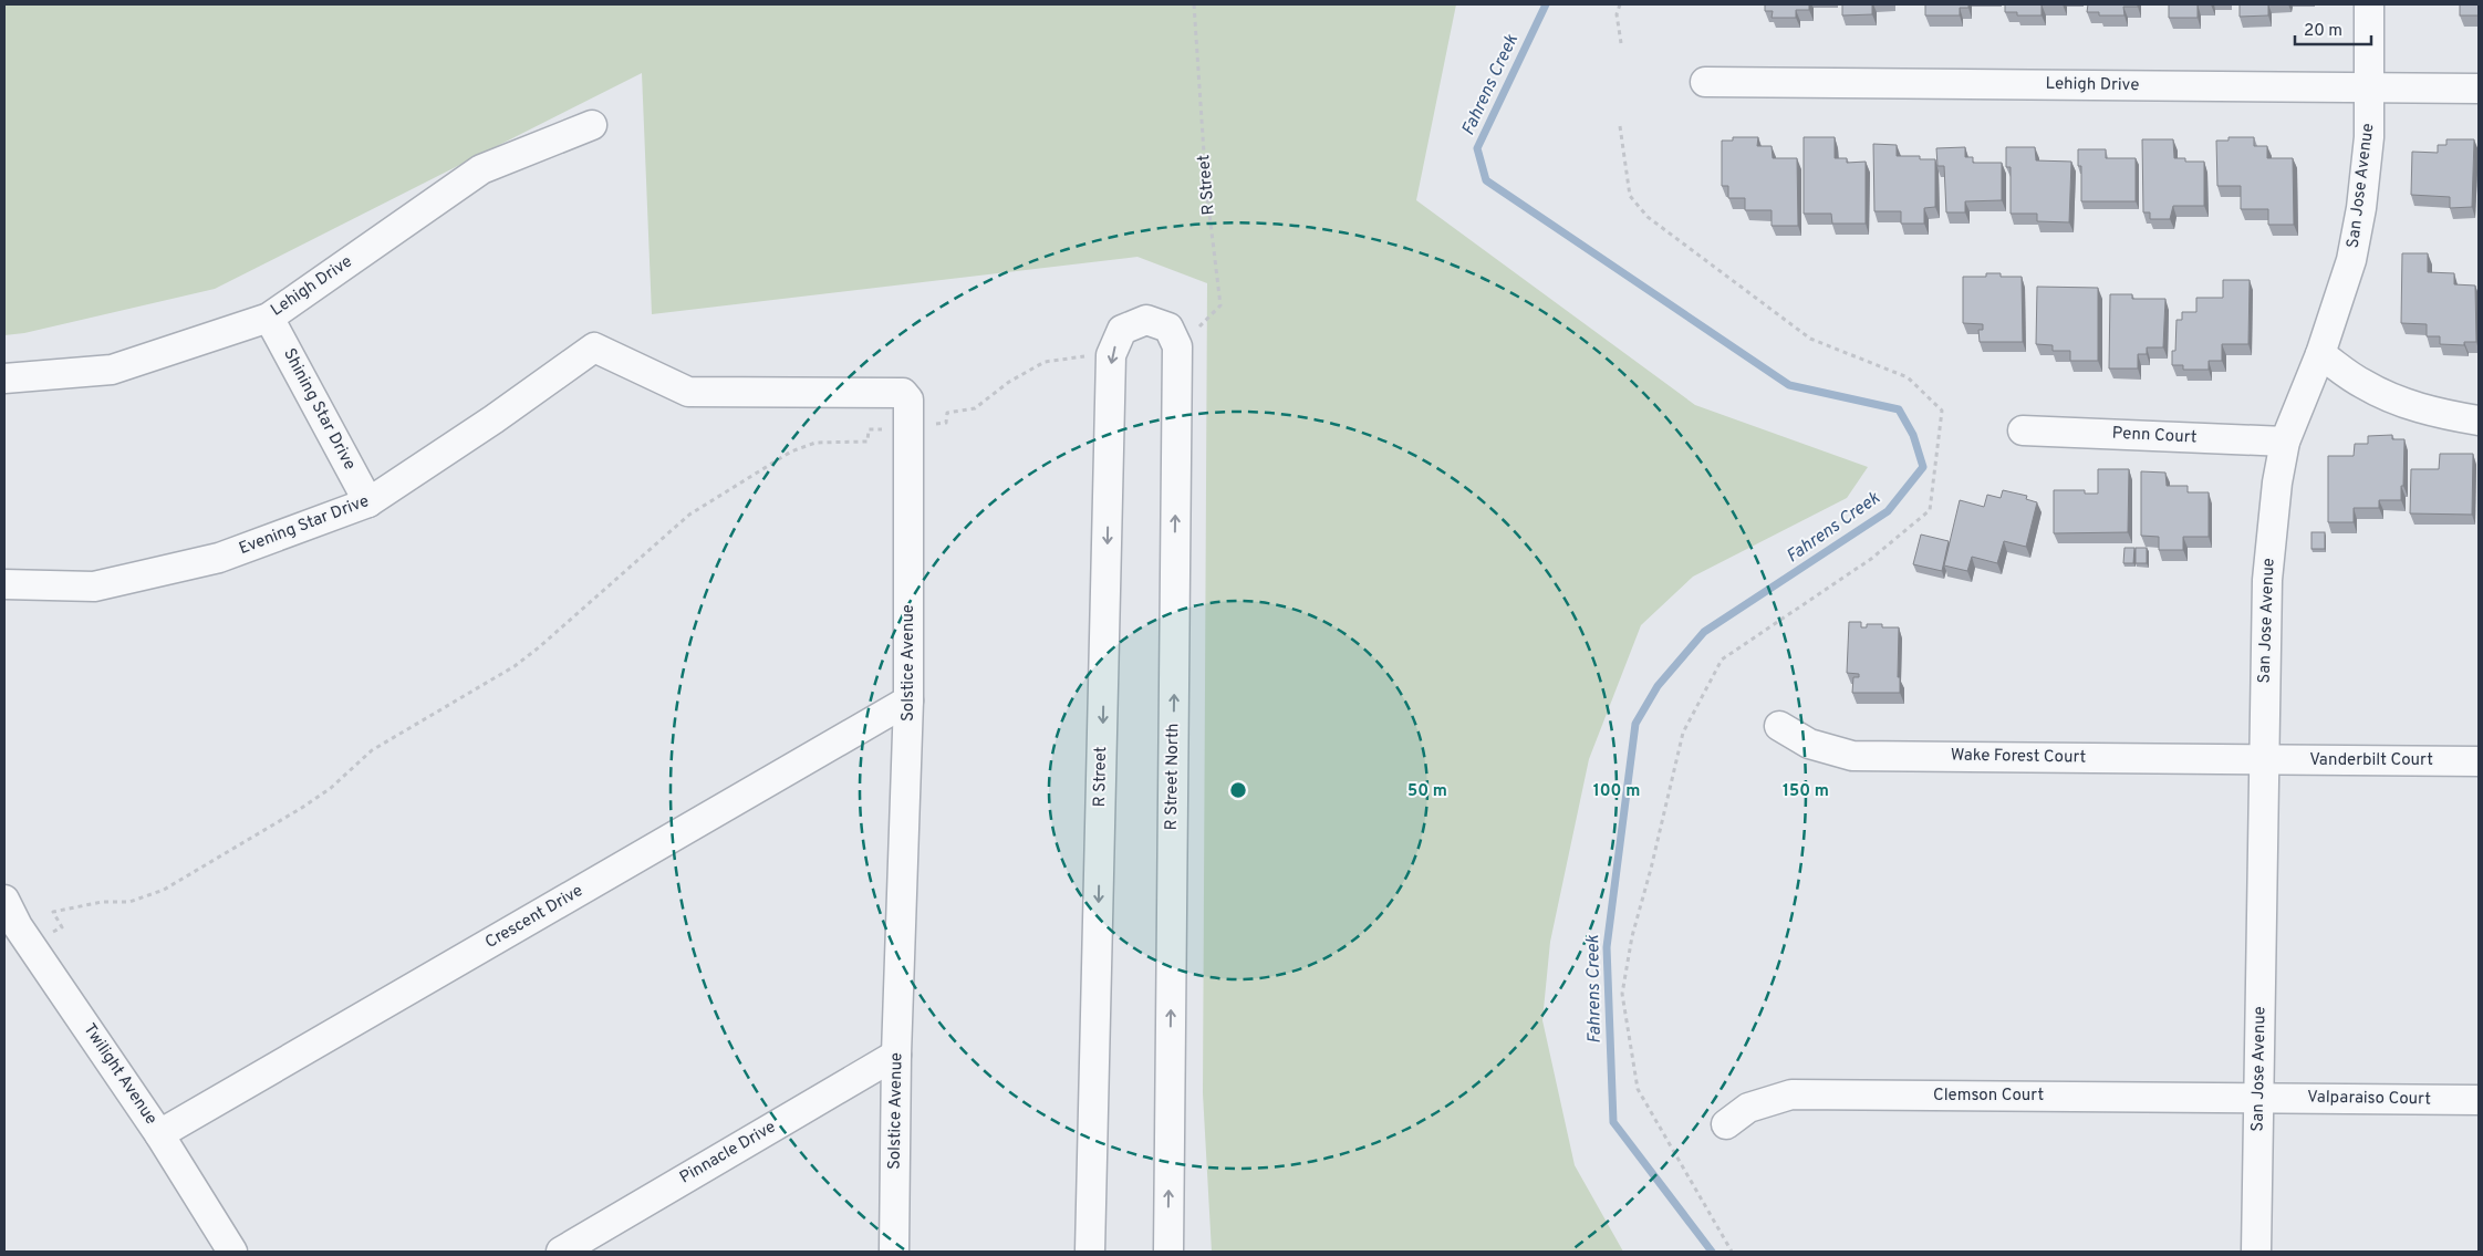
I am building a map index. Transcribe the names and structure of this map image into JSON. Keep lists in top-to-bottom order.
{
  "streets": {
    "street": [
      "Lehigh Drive",
      "R Street",
      "San Jose Avenue",
      "Shining Star Drive",
      "Penn Court",
      "Evening Star Drive",
      "Solstice Avenue",
      "Wake Forest Court",
      "Vanderbilt Court",
      "R Street North",
      "Crescent Drive",
      "Twilight Avenue",
      "Clemson Court",
      "Valparaiso Court",
      "Pinnacle Drive"
    ]
  },
  "crossings": [
    ["Lehigh Drive", "San Jose Avenue"],
    ["Lehigh Drive", "Shining Star Drive"],
    ["R Street", "R Street North"],
    ["San Jose Avenue", "Penn Court"],
    ["San Jose Avenue", "Wake Forest Court"],
    ["San Jose Avenue", "Vanderbilt Court"],
    ["San Jose Avenue", "Clemson Court"],
    ["San Jose Avenue", "Valparaiso Court"],
    ["Shining Star Drive", "Evening Star Drive"],
    ["Evening Star Drive", "Solstice Avenue"],
    ["Solstice Avenue", "Crescent Drive"],
    ["Solstice Avenue", "Pinnacle Drive"],
    ["Wake Forest Court", "Vanderbilt Court"],
    ["Crescent Drive", "Twilight Avenue"],
    ["Clemson Court", "Valparaiso Court"]
  ],
  "one_way": ["R Street", "R Street North"],
  "water": ["Fahrens Creek"],
  "scale_bar": "20 m",
  "rings": ["50 m", "100 m", "150 m"]
}
